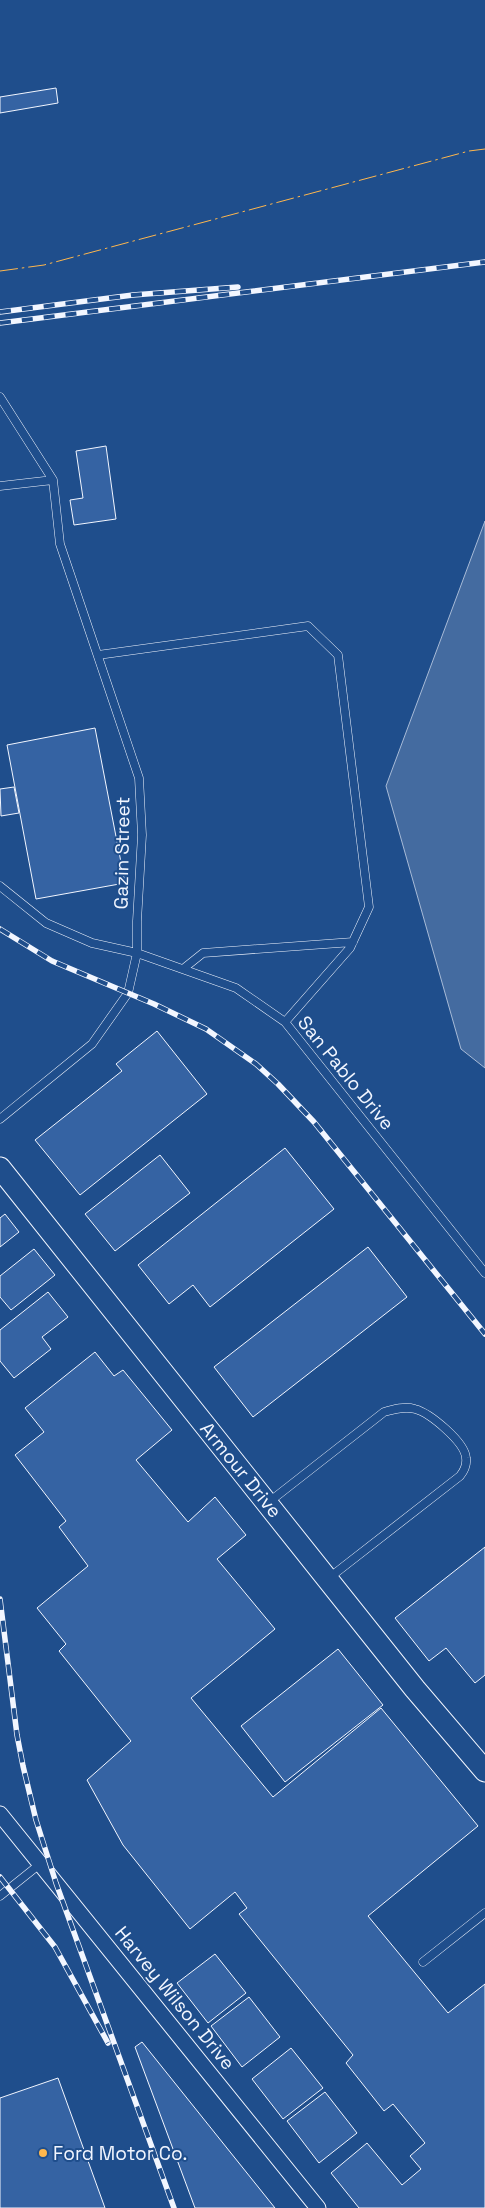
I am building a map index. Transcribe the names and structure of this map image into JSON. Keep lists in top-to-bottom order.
{
  "streets": {
    "street": ["Armour Drive", "Harvey Wilson Drive"],
    "lane": ["Gazin Street", "San Pablo Drive"]
  },
  "crossings": [
    ["Gazin Street", "San Pablo Drive"]
  ],
  "places": ["Ford Motor Co."]
}
